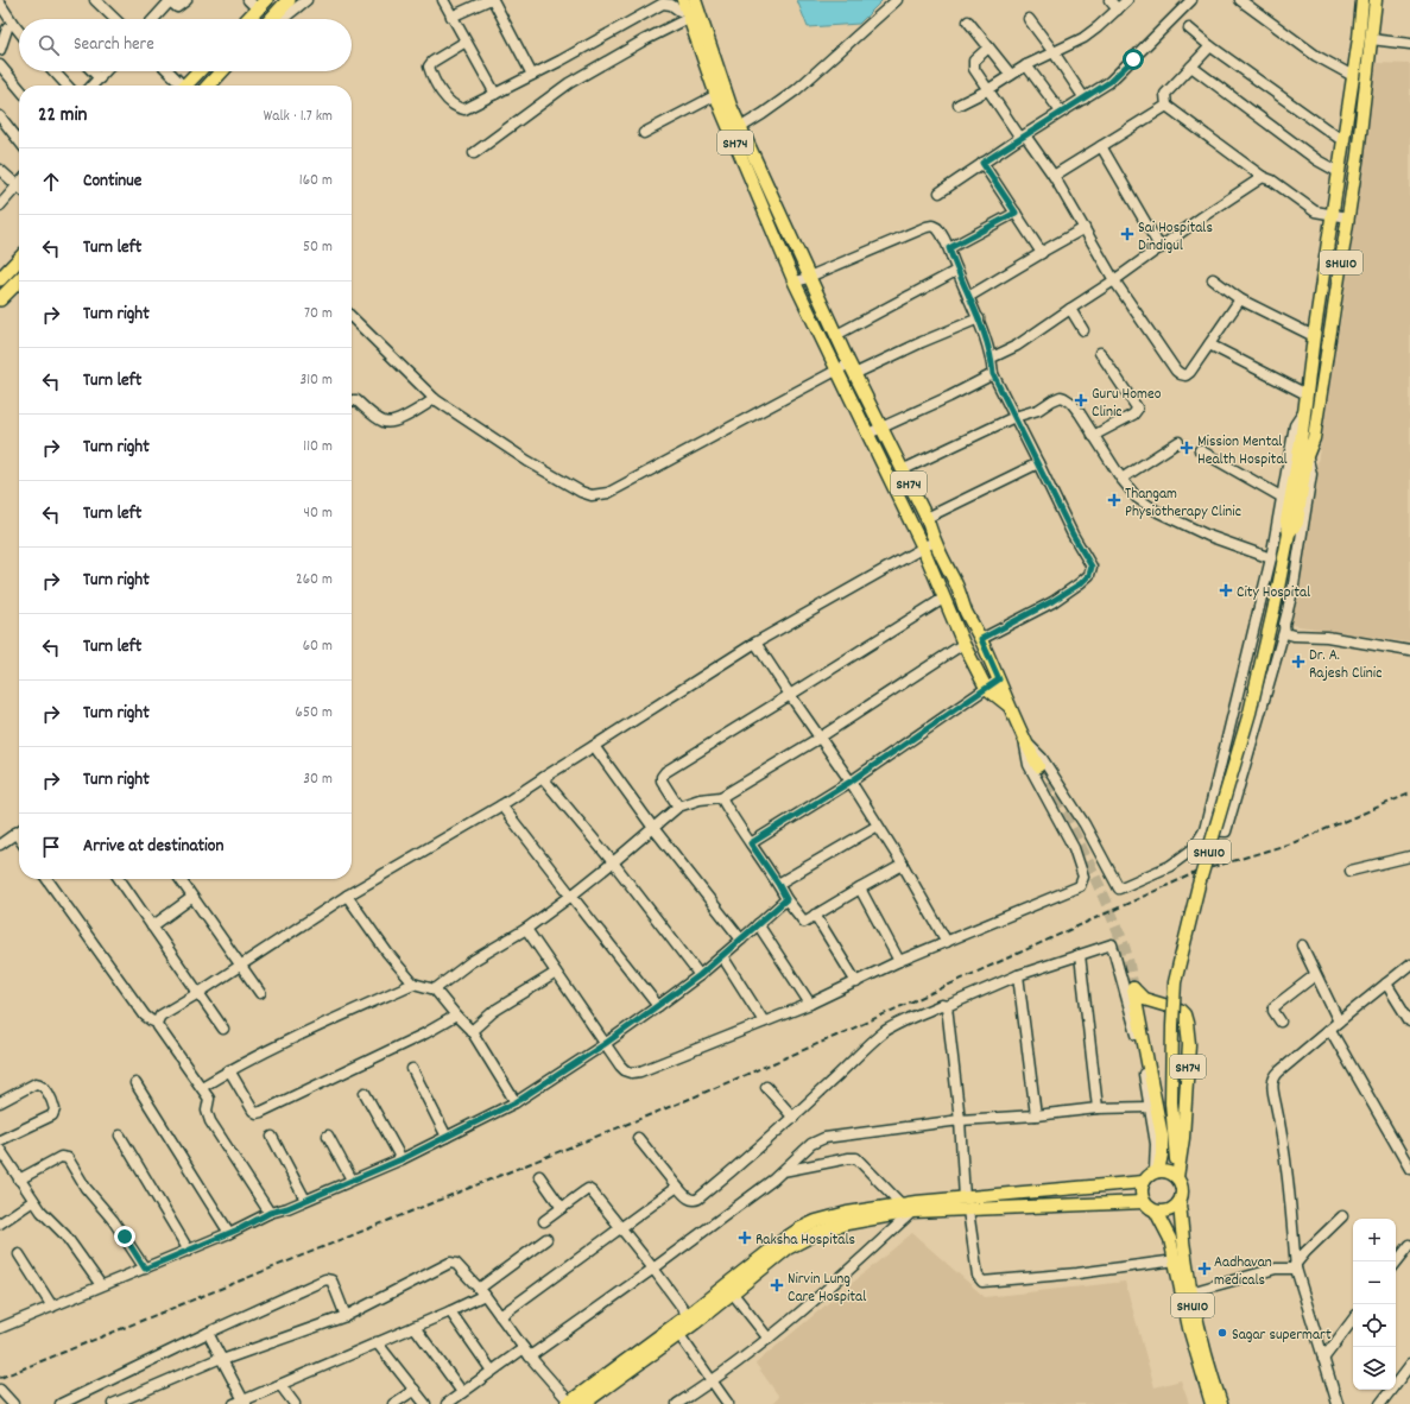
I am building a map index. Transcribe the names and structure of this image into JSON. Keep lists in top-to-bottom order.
{
  "streets": {
    "main road": ["SH74", "SHU10"]
  },
  "crossings": [
    ["SH74", "SHU10"]
  ],
  "places": {
    "health": [
      "Sai Hospitals Dindigul",
      "Guru Homeo Clinic",
      "Mission Mental Health Hospital",
      "Thangam Physiotherapy Clinic",
      "City Hospital",
      "Dr. A. Rajesh Clinic",
      "Raksha Hospitals",
      "Aadhavan medicals",
      "Nirvin Lung Care Hospital"
    ],
    "other": ["Sagar supermart"]
  },
  "page": {
    "search": "Search here",
    "heading": ["22 min", "Walk · 1.7 km"],
    "list": [
      ["Continue", "160 m"],
      ["Turn left", "50 m"],
      ["Turn right", "70 m"],
      ["Turn left", "310 m"],
      ["Turn right", "110 m"],
      ["Turn left", "40 m"],
      ["Turn right", "260 m"],
      ["Turn left", "60 m"],
      ["Turn right", "650 m"],
      ["Turn right", "30 m"],
      "Arrive at destination"
    ],
    "map_buttons": ["+", "−"]
  }
}
